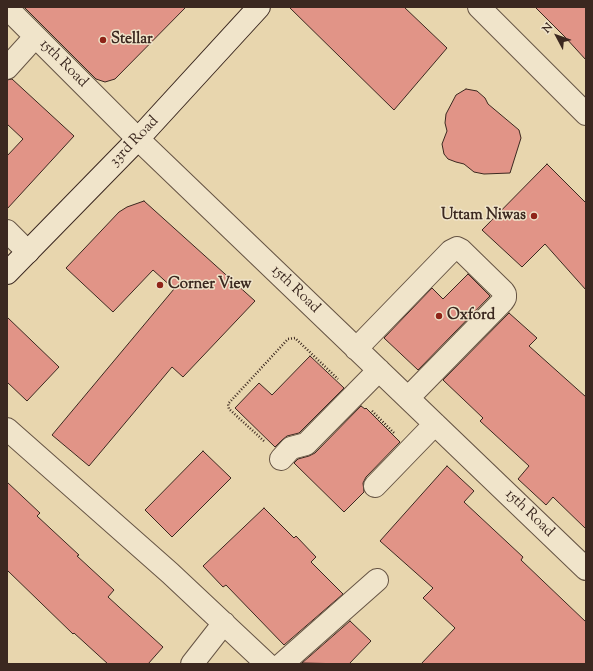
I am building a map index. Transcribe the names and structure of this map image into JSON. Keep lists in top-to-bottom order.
{
  "streets": {
    "street": ["15th Road", "33rd Road"]
  },
  "crossings": [
    ["15th Road", "33rd Road"]
  ],
  "places": [
    "Stellar",
    "Uttam Niwas",
    "Corner View",
    "Oxford"
  ],
  "north": "top left"
}
